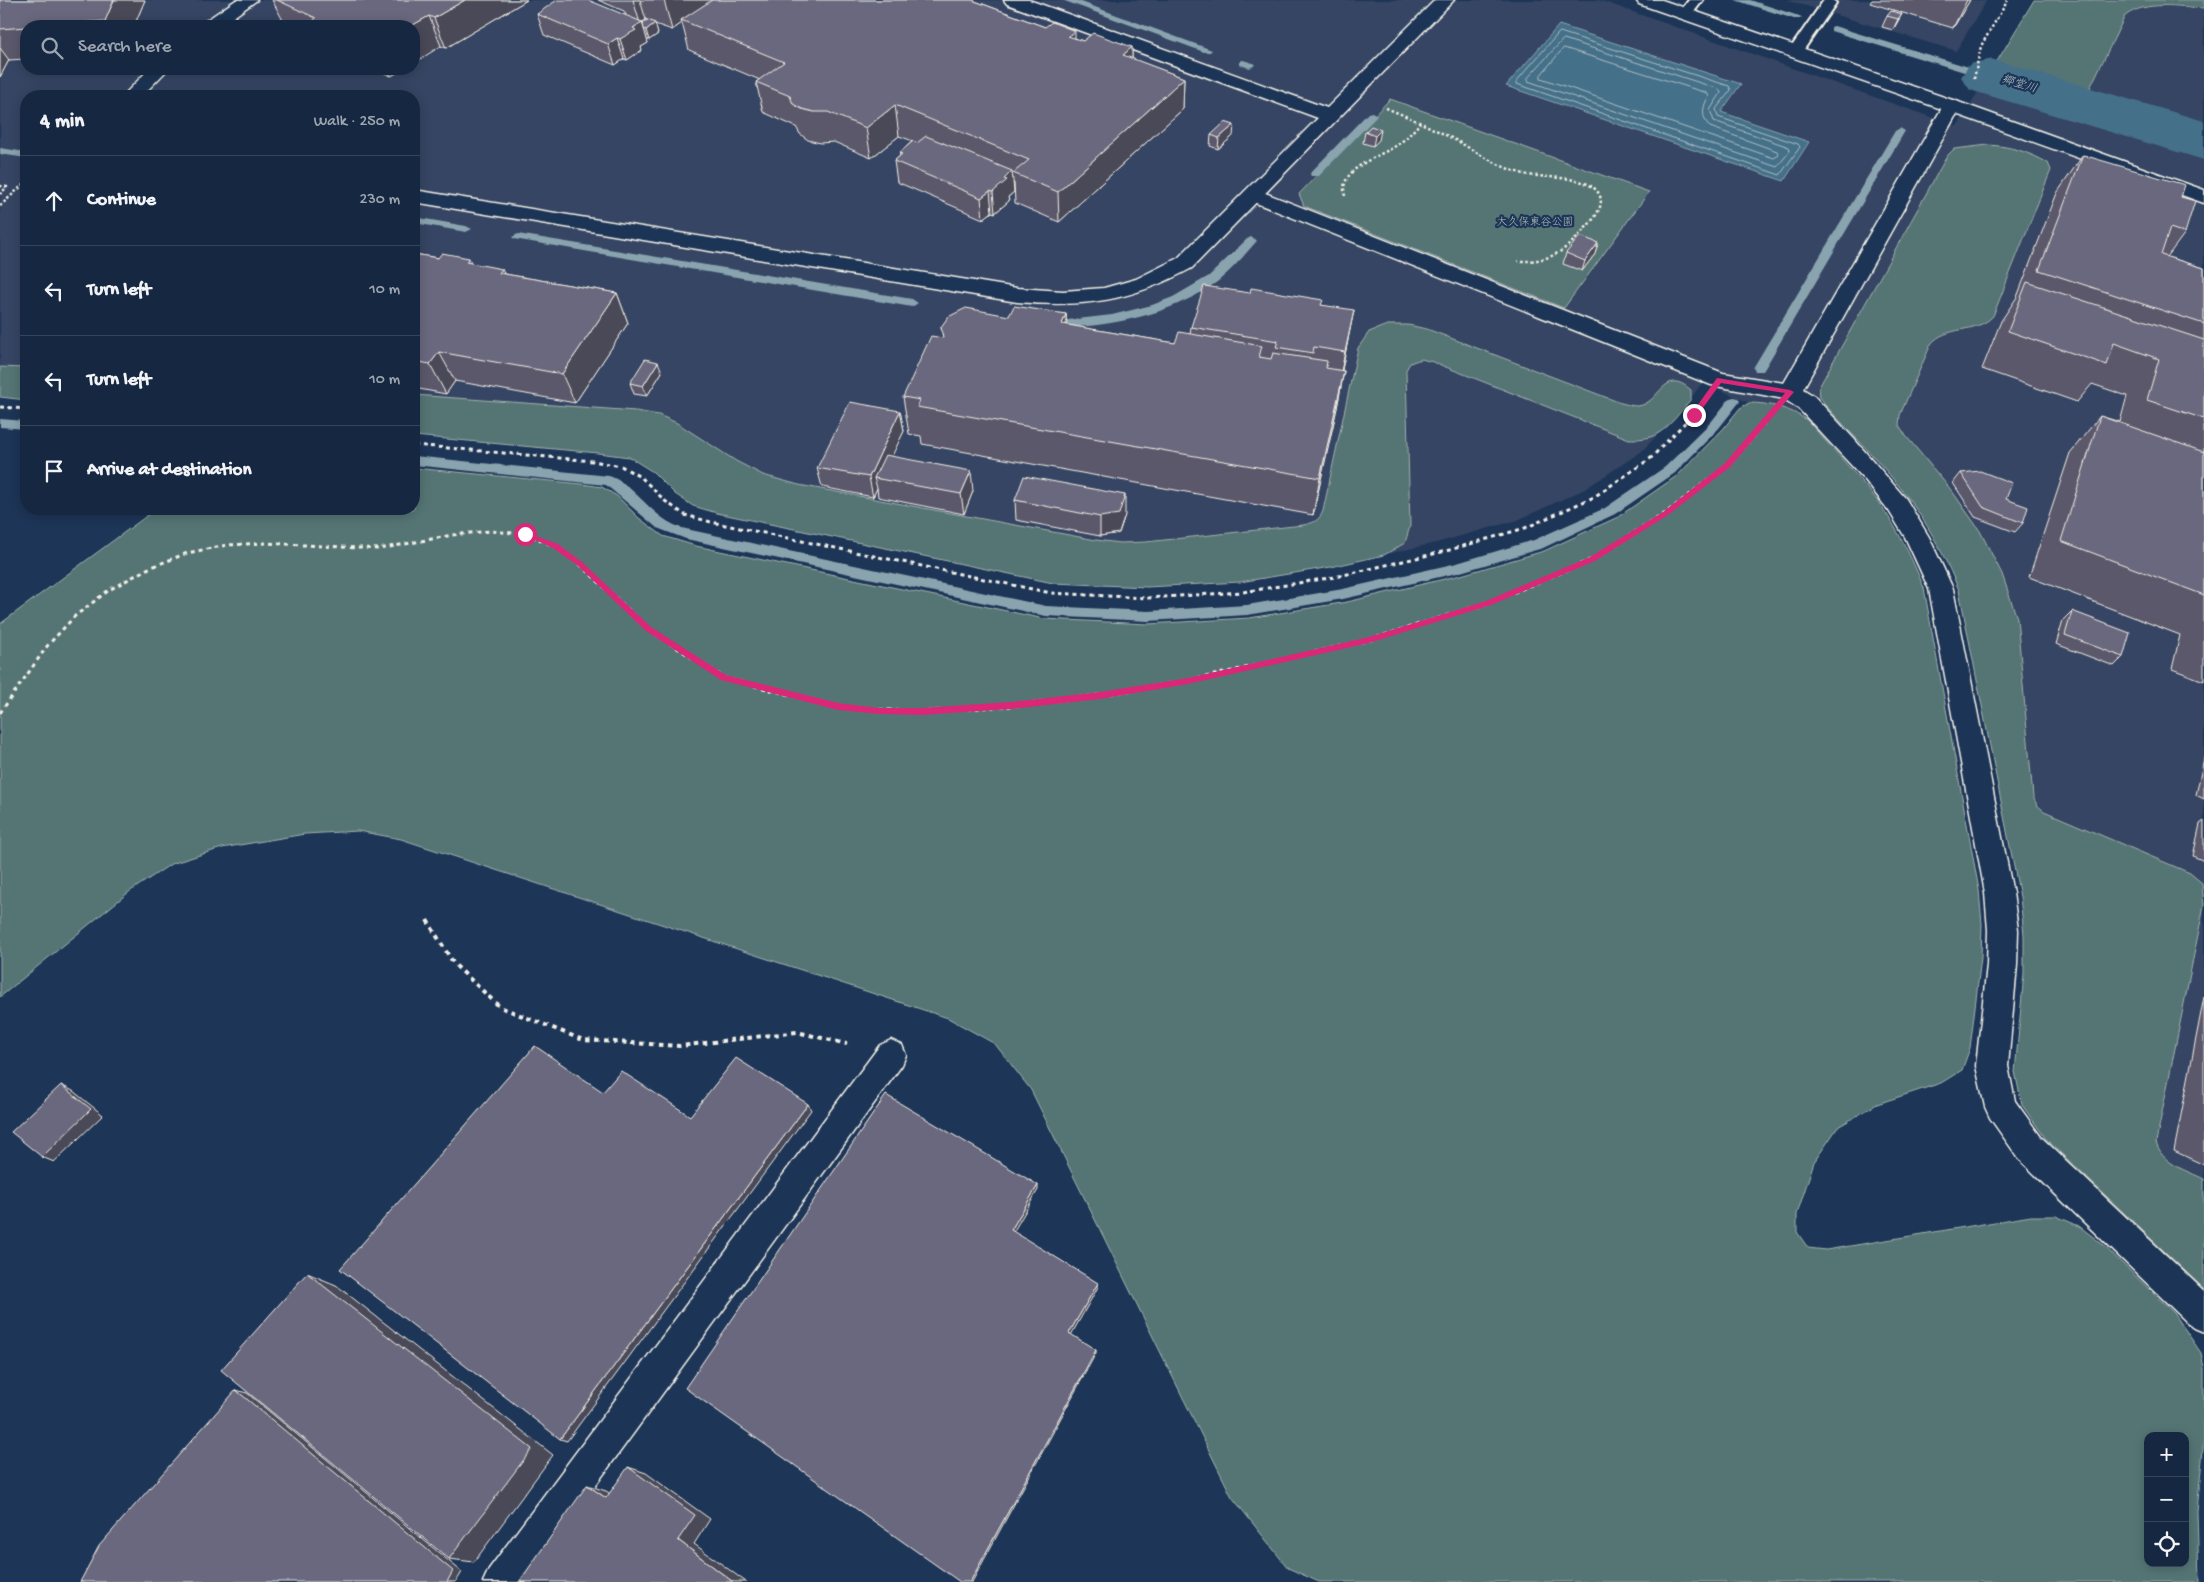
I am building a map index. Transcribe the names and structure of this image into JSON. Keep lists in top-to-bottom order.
{
  "water": ["郷堂川"],
  "parks": ["大久保東谷公園"],
  "page": {
    "search": "Search here",
    "heading": ["4 min", "Walk · 250 m"],
    "list": [
      ["Continue", "230 m"],
      ["Turn left", "10 m"],
      ["Turn left", "10 m"],
      "Arrive at destination"
    ],
    "map_buttons": ["+", "−"]
  }
}
